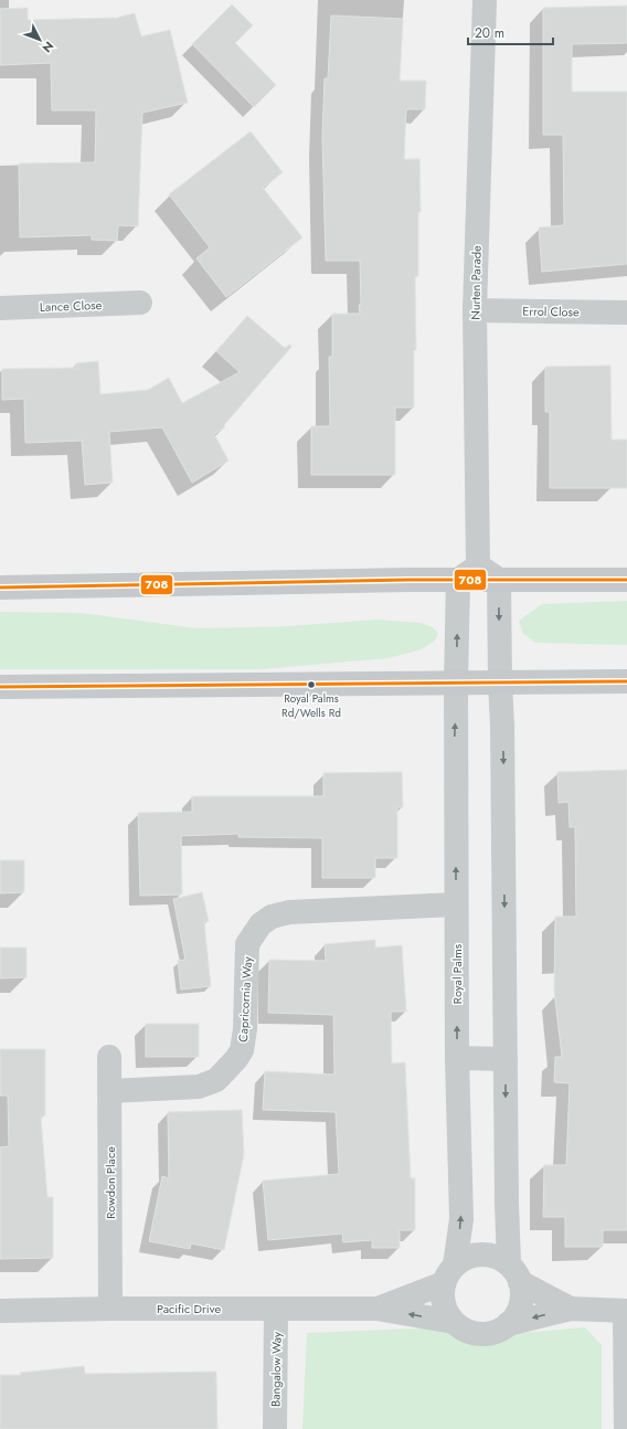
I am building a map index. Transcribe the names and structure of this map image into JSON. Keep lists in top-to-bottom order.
{
  "streets": {
    "street": [
      "Nurten Parade",
      "Lance Close",
      "Errol Close",
      "Royal Palms",
      "Capricornia Way",
      "Rowdon Place",
      "Pacific Drive",
      "Bangalow Way"
    ]
  },
  "crossings": [
    ["Nurten Parade", "Errol Close"],
    ["Royal Palms", "Capricornia Way"],
    ["Royal Palms", "Pacific Drive"],
    ["Capricornia Way", "Rowdon Place"],
    ["Rowdon Place", "Pacific Drive"],
    ["Pacific Drive", "Bangalow Way"]
  ],
  "places": ["Royal Palms Rd/Wells Rd"],
  "lines": ["transit line 708"],
  "scale_bar": "20 m",
  "north": "bottom right"
}
